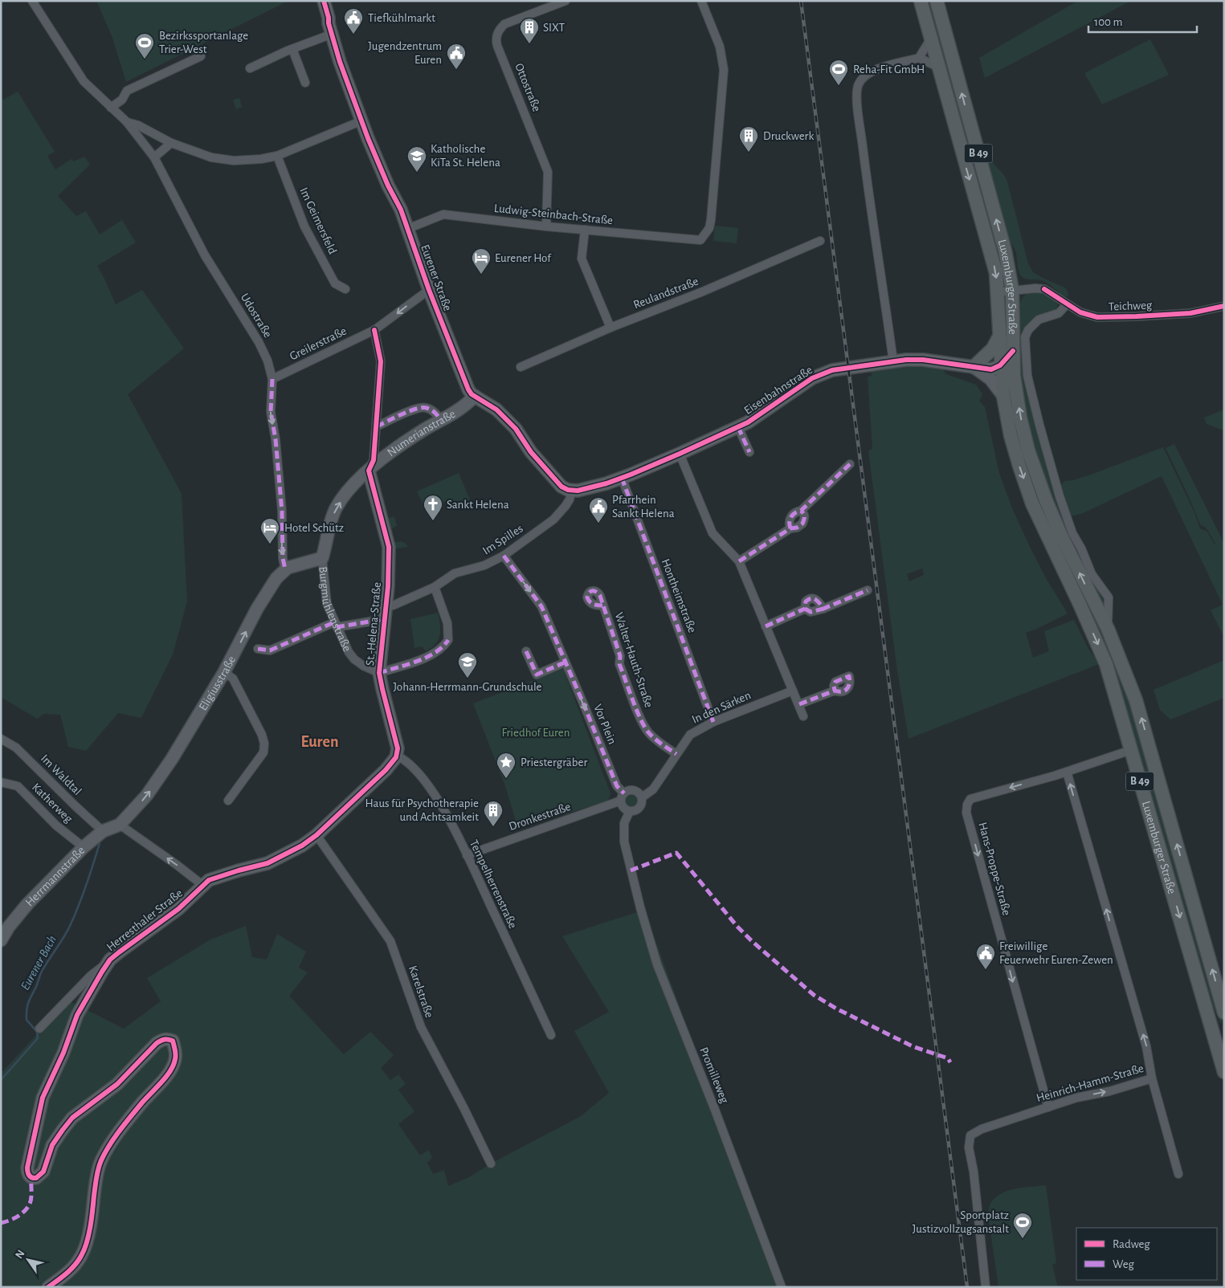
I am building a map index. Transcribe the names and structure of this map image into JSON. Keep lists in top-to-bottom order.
{
  "streets": {
    "main road": ["B 49", "Luxemburger Straße"],
    "street": [
      "Ottostraße",
      "Ludwig-Steinbach-Straße",
      "Im Geimersfeld",
      "Eurener Straße",
      "Reulandstraße",
      "Teichweg",
      "Udostraße",
      "Greilerstraße",
      "Eisenbahnstraße",
      "Numerianstraße",
      "Im Spilles",
      "Hontheimstraße",
      "Burgmühlenstraße",
      "St.-Helena-Straße",
      "Walter-Hauth-Straße",
      "Eligiusstraße",
      "In den Särken",
      "Vor Plein",
      "Im Waldtal",
      "Katherweg",
      "Dronkestraße",
      "Hans-Proppe-Straße",
      "Herrmannstraße",
      "Tempelherrenstraße",
      "Herresthaler Straße",
      "Karelstraße",
      "Promilleweg",
      "Heinrich-Hamm-Straße"
    ]
  },
  "crossings": [
    ["Ottostraße", "Ludwig-Steinbach-Straße"],
    ["Ludwig-Steinbach-Straße", "Eurener Straße"],
    ["Eurener Straße", "Eisenbahnstraße"],
    ["Eurener Straße", "Numerianstraße"],
    ["Eurener Straße", "Im Spilles"],
    ["Luxemburger Straße", "Teichweg"],
    ["Luxemburger Straße", "Eisenbahnstraße"],
    ["Luxemburger Straße", "Hans-Proppe-Straße"],
    ["Udostraße", "Greilerstraße"],
    ["Udostraße", "Eligiusstraße"],
    ["Eisenbahnstraße", "Im Spilles"],
    ["Eisenbahnstraße", "Hontheimstraße"],
    ["Numerianstraße", "Burgmühlenstraße"],
    ["Numerianstraße", "St.-Helena-Straße"],
    ["Im Spilles", "St.-Helena-Straße"],
    ["Im Spilles", "Vor Plein"],
    ["Hontheimstraße", "In den Särken"],
    ["Burgmühlenstraße", "St.-Helena-Straße"],
    ["St.-Helena-Straße", "Tempelherrenstraße"],
    ["Walter-Hauth-Straße", "In den Särken"],
    ["Eligiusstraße", "Herrmannstraße"],
    ["In den Särken", "Vor Plein"],
    ["In den Särken", "Dronkestraße"],
    ["In den Särken", "Promilleweg"],
    ["Vor Plein", "Dronkestraße"],
    ["Vor Plein", "Promilleweg"],
    ["Im Waldtal", "Herrmannstraße"],
    ["Katherweg", "Herrmannstraße"],
    ["Dronkestraße", "Tempelherrenstraße"],
    ["Dronkestraße", "Promilleweg"],
    ["Hans-Proppe-Straße", "Heinrich-Hamm-Straße"]
  ],
  "one_way": ["Burgmühlenstraße", "Eligiusstraße", "Vor Plein"],
  "districts": ["Euren"],
  "water": ["Eurener Bach"],
  "parks": ["Friedhof Euren"],
  "places": {
    "public building": [
      "Tiefkühlmarkt",
      "Jugendzentrum Euren",
      "Pfarrhein Sankt Helena",
      "Freiwillige Feuerwehr Euren-Zewen"
    ],
    "building": ["SIXT", "Druckwerk", "Haus für Psychotherapie und Achtsamkeit"],
    "sports": ["Bezirkssportanlage Trier-West", "Reha-Fit GmbH", "Sportplatz Justizvollzugsanstalt"],
    "school or university": ["Katholische KiTa St. Helena", "Johann-Herrmann-Grundschule"],
    "hotel": ["Eurener Hof", "Hotel Schütz"],
    "church": ["Sankt Helena"],
    "place": ["Priestergräber"]
  },
  "legend": ["Radweg", "Weg"],
  "scale_bar": "100 m",
  "north": "top left"
}
